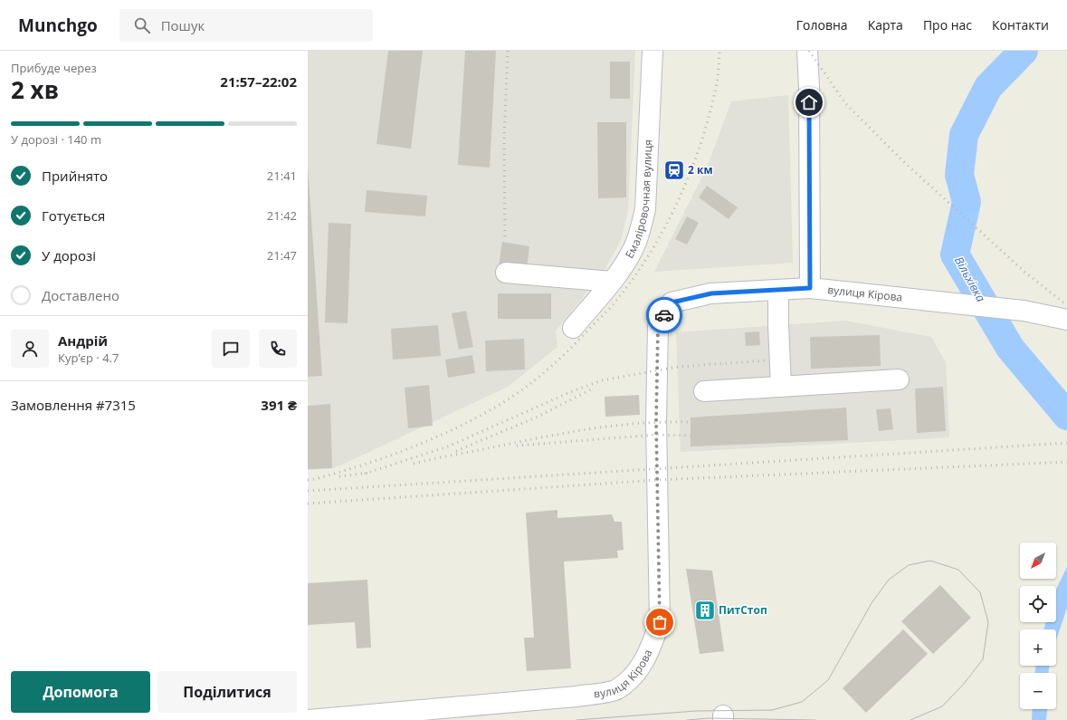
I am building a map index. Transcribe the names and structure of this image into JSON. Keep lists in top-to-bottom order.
{
  "streets": {
    "street": ["Емаліровочная вулиця", "вулиця Кірова"]
  },
  "water": ["Вільхівка"],
  "places": {
    "station": ["2 км"],
    "building": ["ПитСтоп"]
  },
  "north": "bottom left",
  "page": {
    "header": "Munchgo",
    "search": "Пошук",
    "nav": [
      "Головна",
      "Карта",
      "Про нас",
      "Контакти"
    ],
    "heading": ["2 хв", "Прибуде через", "21:57–22:02"],
    "panel": [
      "Андрій",
      "Кур’єр · 4.7",
      "Замовлення #7315",
      "391 ₴"
    ],
    "bar": "У дорозі · 140 m",
    "list": [
      ["Прийнято", "21:41"],
      ["Готується", "21:42"],
      ["У дорозі", "21:47"],
      "Доставлено"
    ],
    "map_buttons": ["+", "−"],
    "buttons": ["Допомога", "Поділитися"]
  }
}
